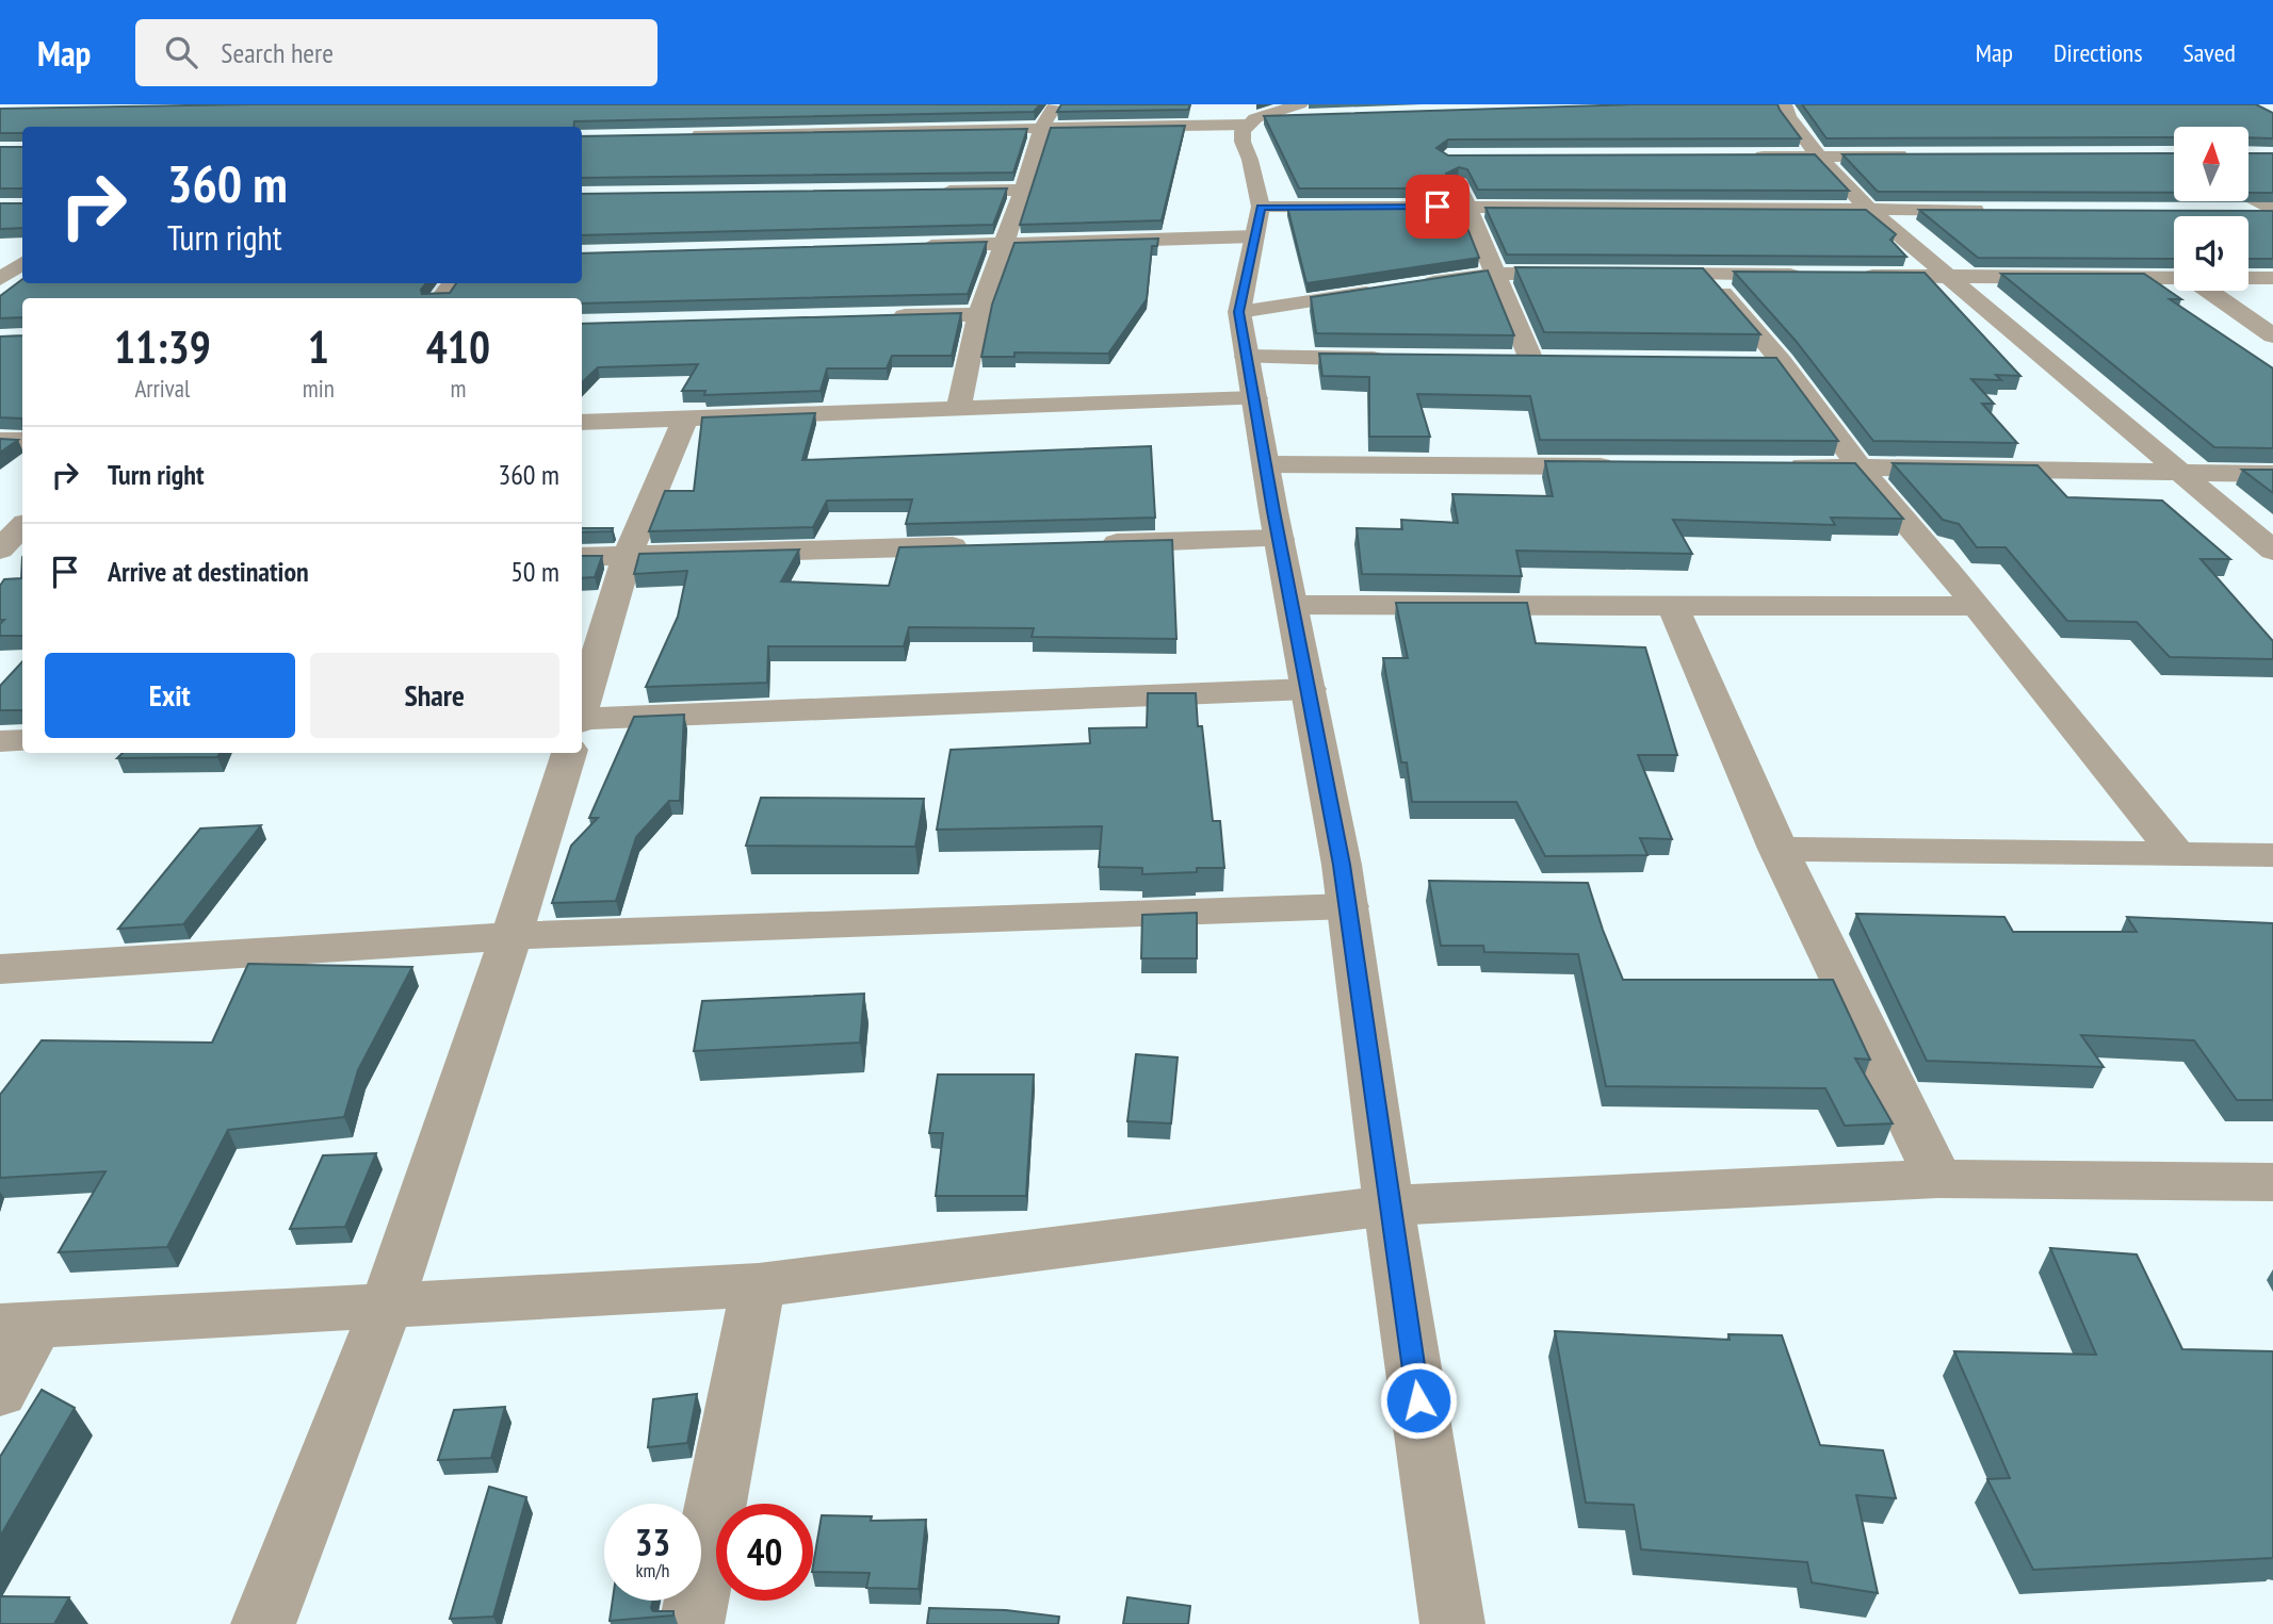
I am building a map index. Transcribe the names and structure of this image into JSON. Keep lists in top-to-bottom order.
{
  "north": "top",
  "page": {
    "header": "Map",
    "search": "Search here",
    "nav": ["Map", "Directions", "Saved"],
    "turn": ["360 m", "Turn right"],
    "eta": [
      "11:39",
      "Arrival",
      "1",
      "min",
      "410",
      "m"
    ],
    "list": [
      {
        "name": "Turn right",
        "value": "360 m"
      },
      {
        "name": "Arrive at destination",
        "value": "50 m"
      }
    ],
    "buttons": ["Exit", "Share"],
    "speed": "33 km/h",
    "limit": "40"
  }
}
